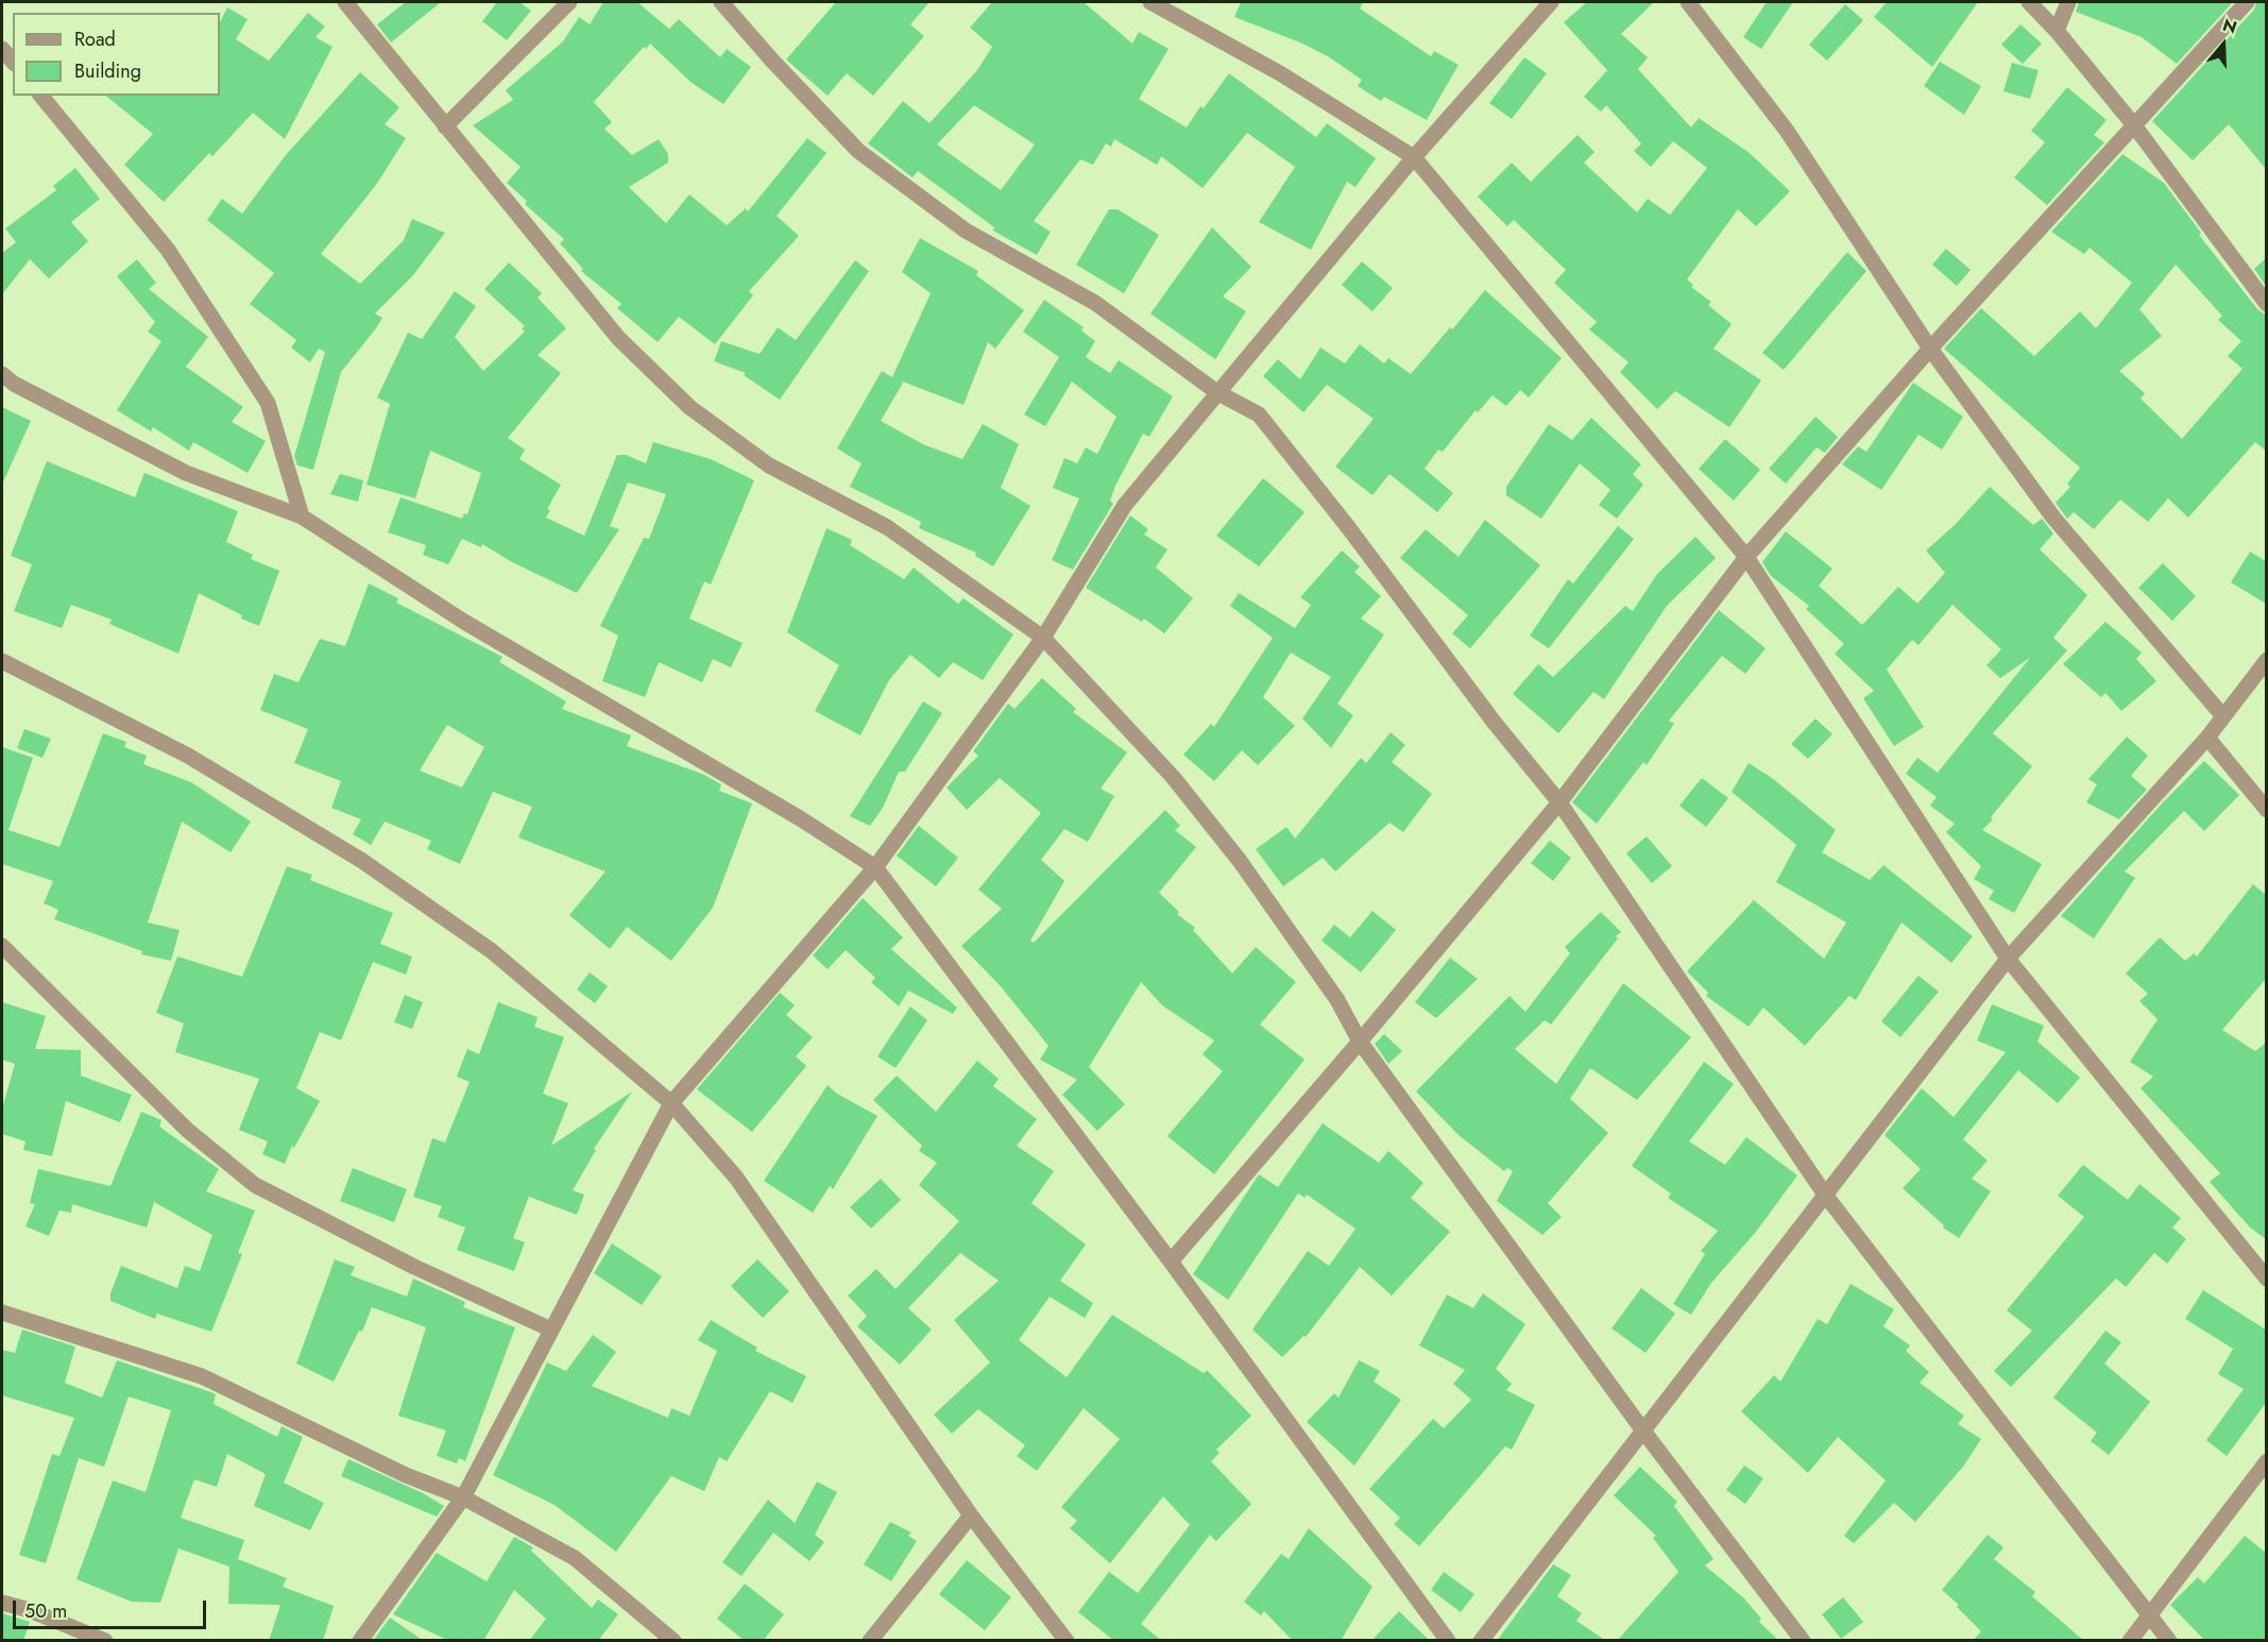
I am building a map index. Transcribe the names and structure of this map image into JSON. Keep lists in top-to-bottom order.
{
  "legend": ["Road", "Building"],
  "scale_bar": "50 m",
  "north": "top"
}
